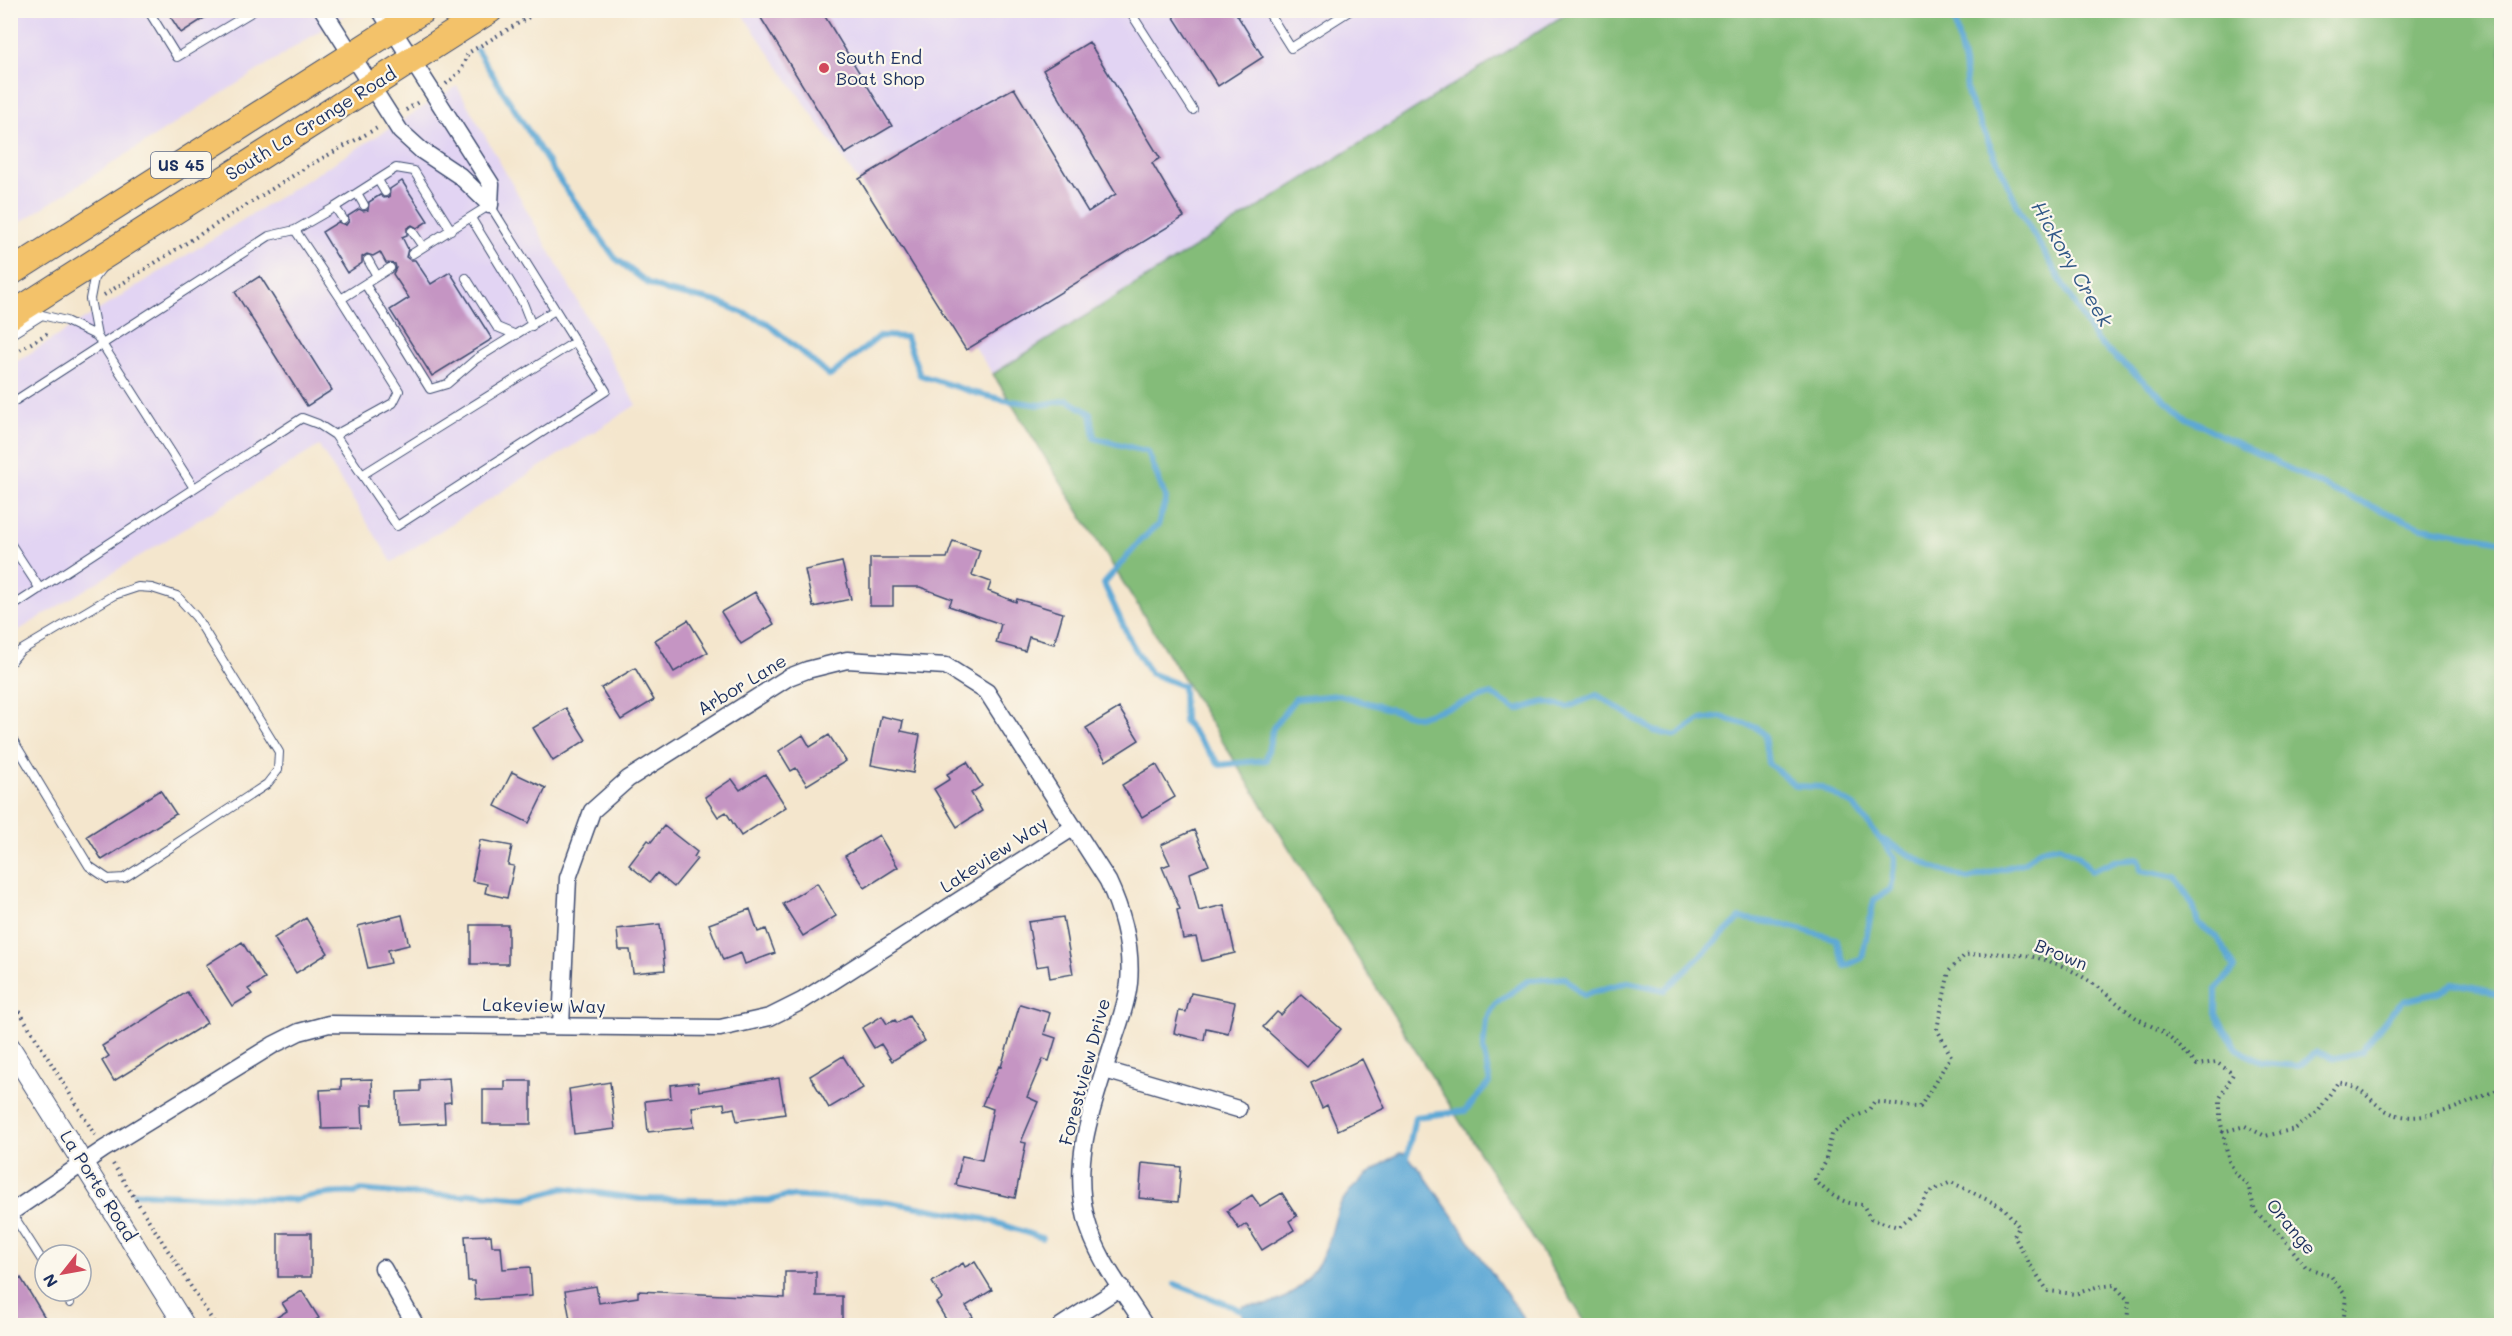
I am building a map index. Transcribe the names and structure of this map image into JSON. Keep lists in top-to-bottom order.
{
  "streets": {
    "main road": ["South La Grange Road", "US 45"],
    "street": [
      "Arbor Lane",
      "Lakeview Way",
      "Forestview Drive",
      "La Porte Road"
    ],
    "path": ["Brown", "Orange"]
  },
  "crossings": [
    ["Arbor Lane", "Lakeview Way"],
    ["Arbor Lane", "Forestview Drive"],
    ["Lakeview Way", "Forestview Drive"],
    ["Lakeview Way", "La Porte Road"],
    ["Brown", "Orange"]
  ],
  "water": ["Hickory Creek"],
  "places": ["South End Boat Shop"],
  "north": "bottom left"
}
